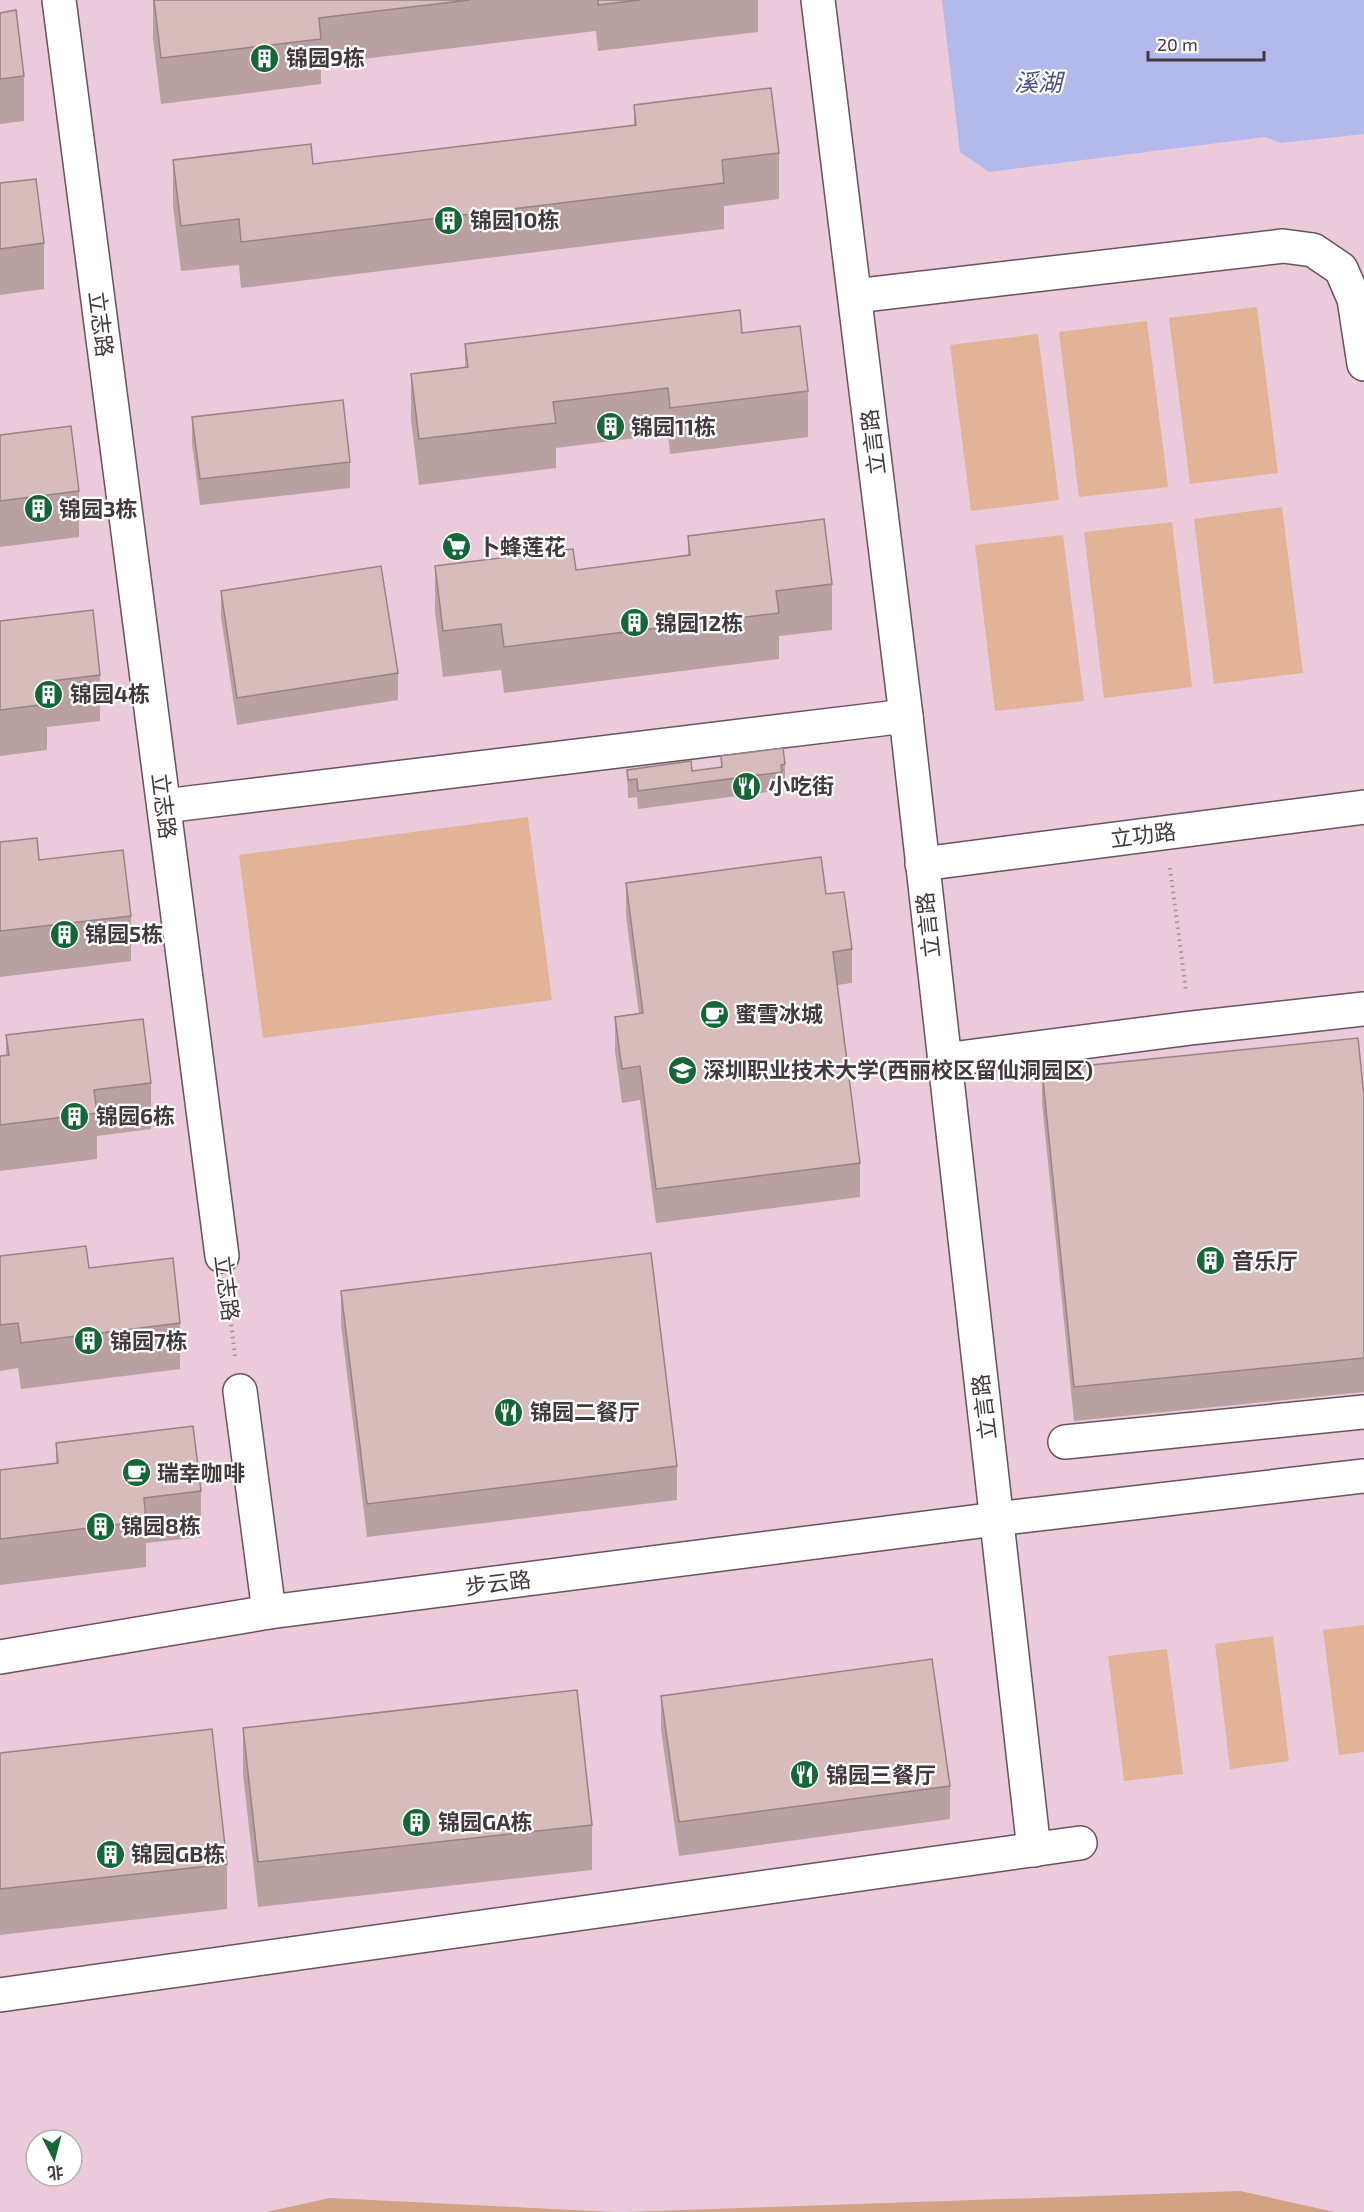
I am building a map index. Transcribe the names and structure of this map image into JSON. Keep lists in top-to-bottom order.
{
  "streets": {
    "lane": [
      "立志路",
      "立言路",
      "立功路",
      "步云路"
    ]
  },
  "crossings": [
    ["立言路", "立功路"],
    ["立言路", "步云路"]
  ],
  "water": ["溪湖"],
  "places": {
    "building": [
      "锦园9栋",
      "锦园10栋",
      "锦园11栋",
      "锦园3栋",
      "锦园12栋",
      "锦园4栋",
      "锦园5栋",
      "锦园6栋",
      "音乐厅",
      "锦园7栋",
      "锦园8栋",
      "锦园GA栋",
      "锦园GB栋"
    ],
    "supermarket": ["卜蜂莲花"],
    "restaurant": ["小吃街", "锦园二餐厅", "锦园三餐厅"],
    "cafe": ["蜜雪冰城", "瑞幸咖啡"],
    "school or university": ["深圳职业技术大学(西丽校区留仙洞园区)"]
  },
  "scale_bar": "20 m",
  "north": "bottom"
}
